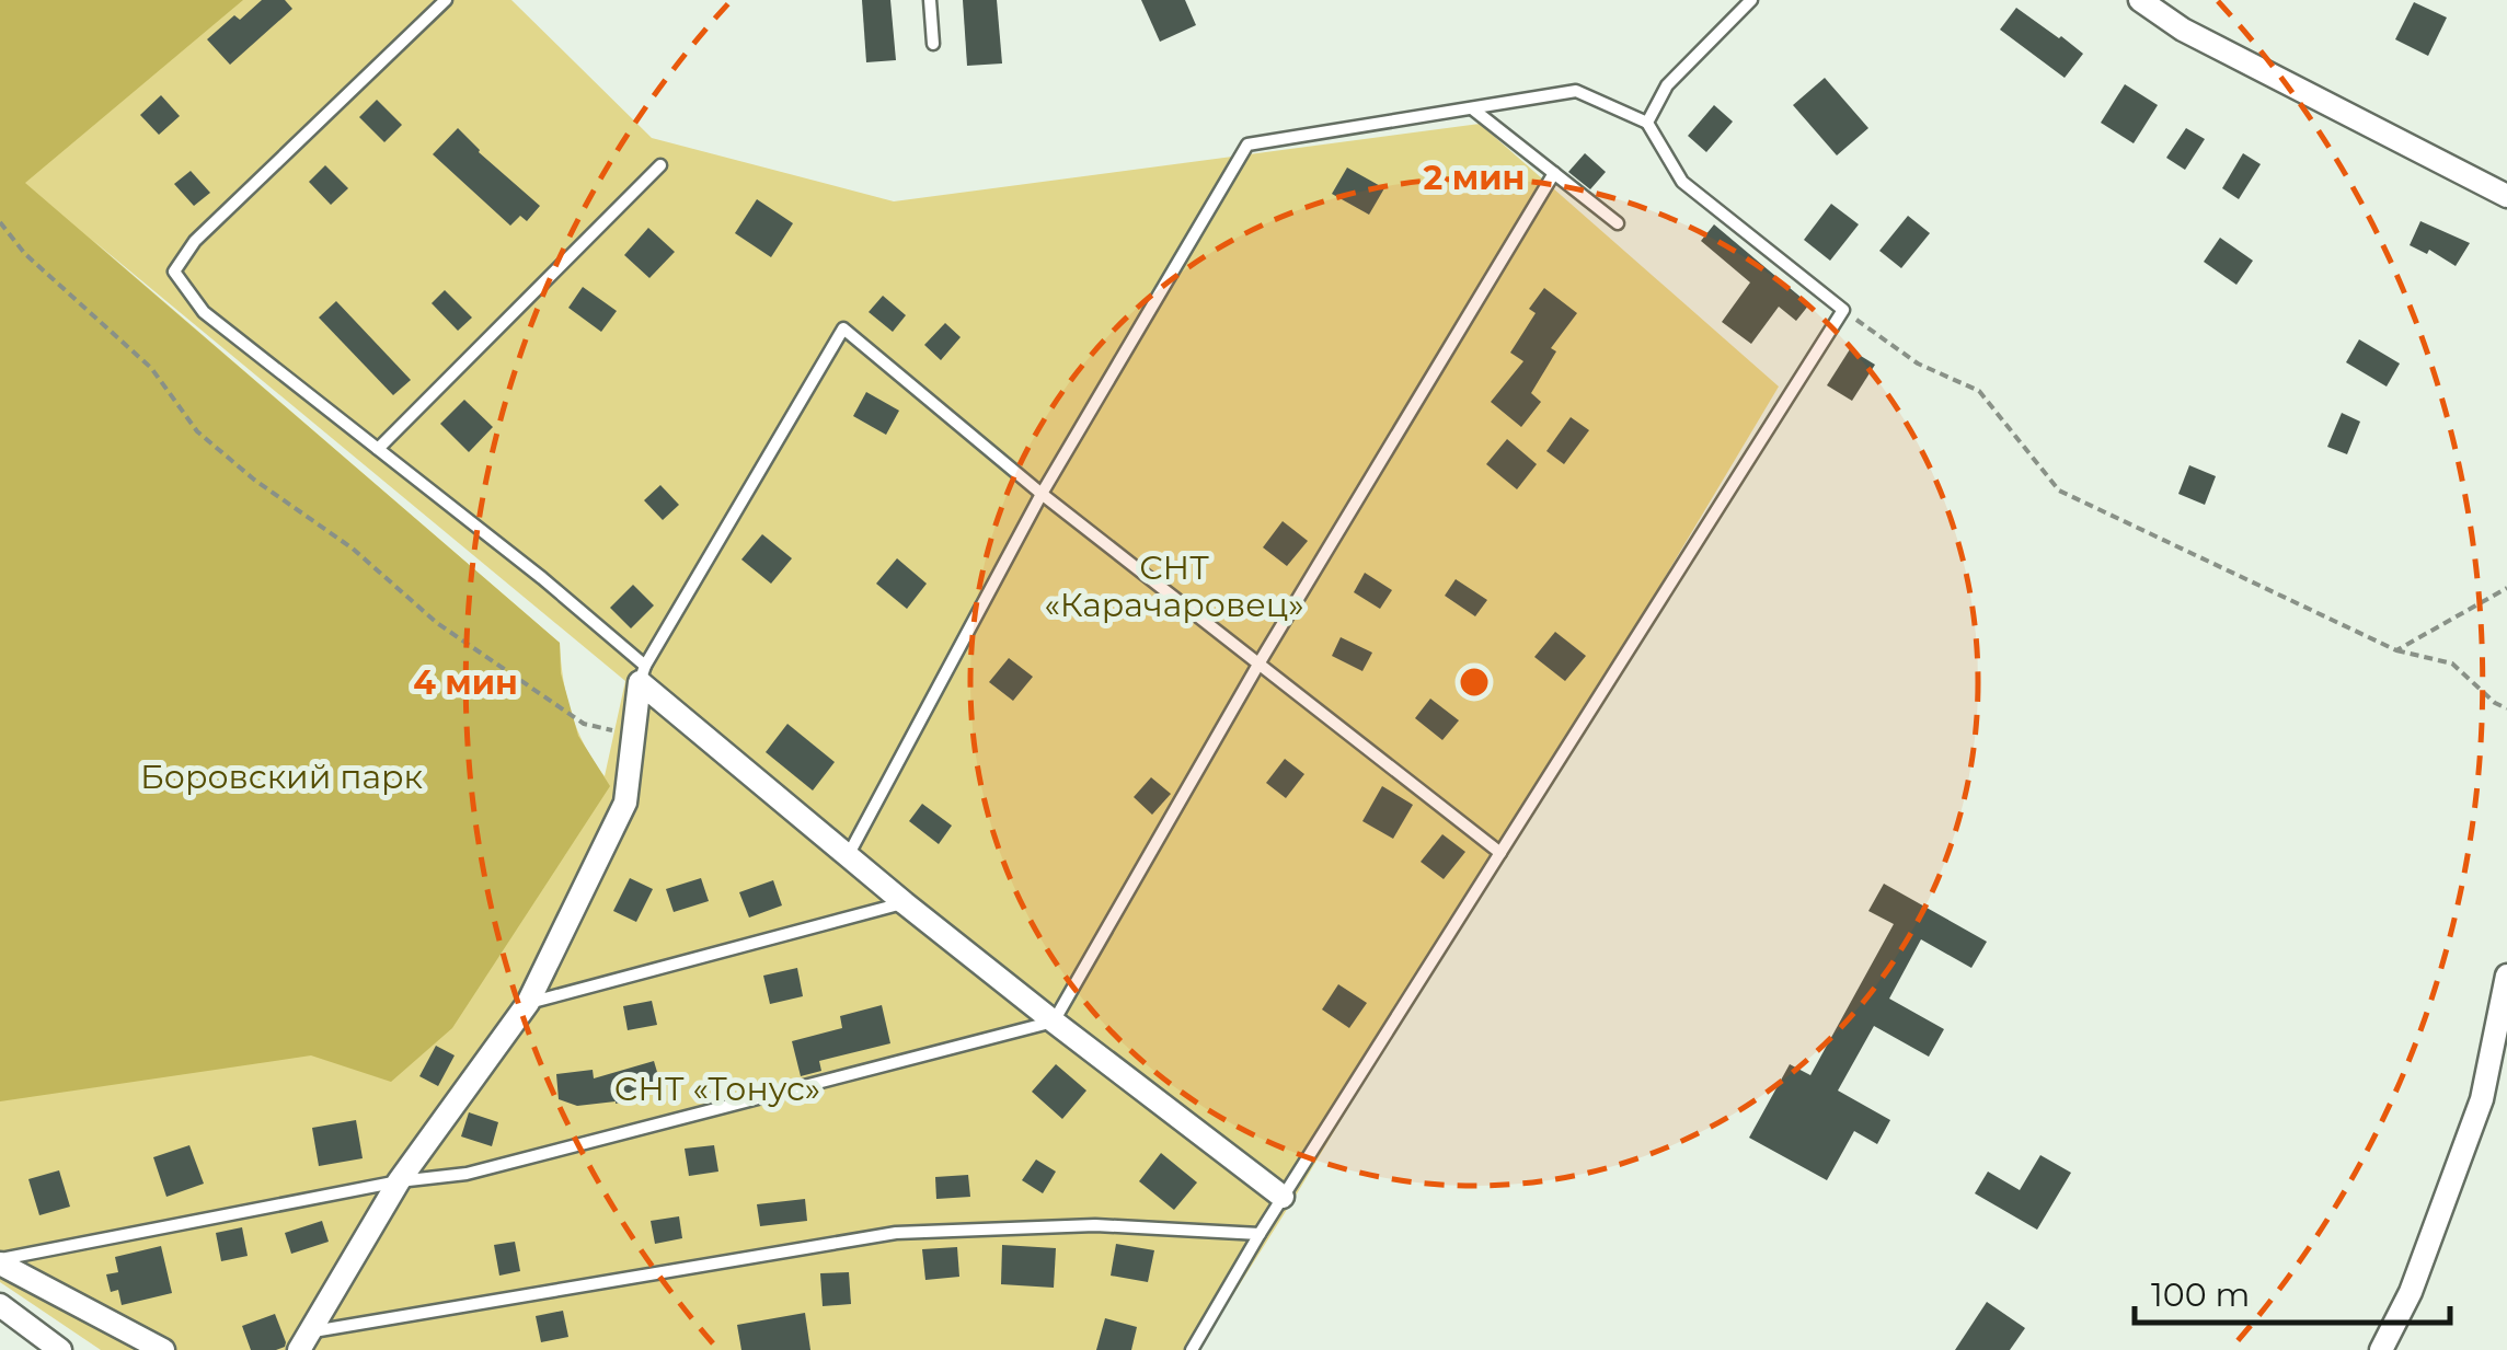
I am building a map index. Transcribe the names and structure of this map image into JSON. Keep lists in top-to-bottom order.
{
  "parks": ["СНТ «Карачаровец»", "Боровский парк", "СНТ «Тонус»"],
  "scale_bar": "100 m",
  "rings": ["2 мин", "4 мин"]
}
